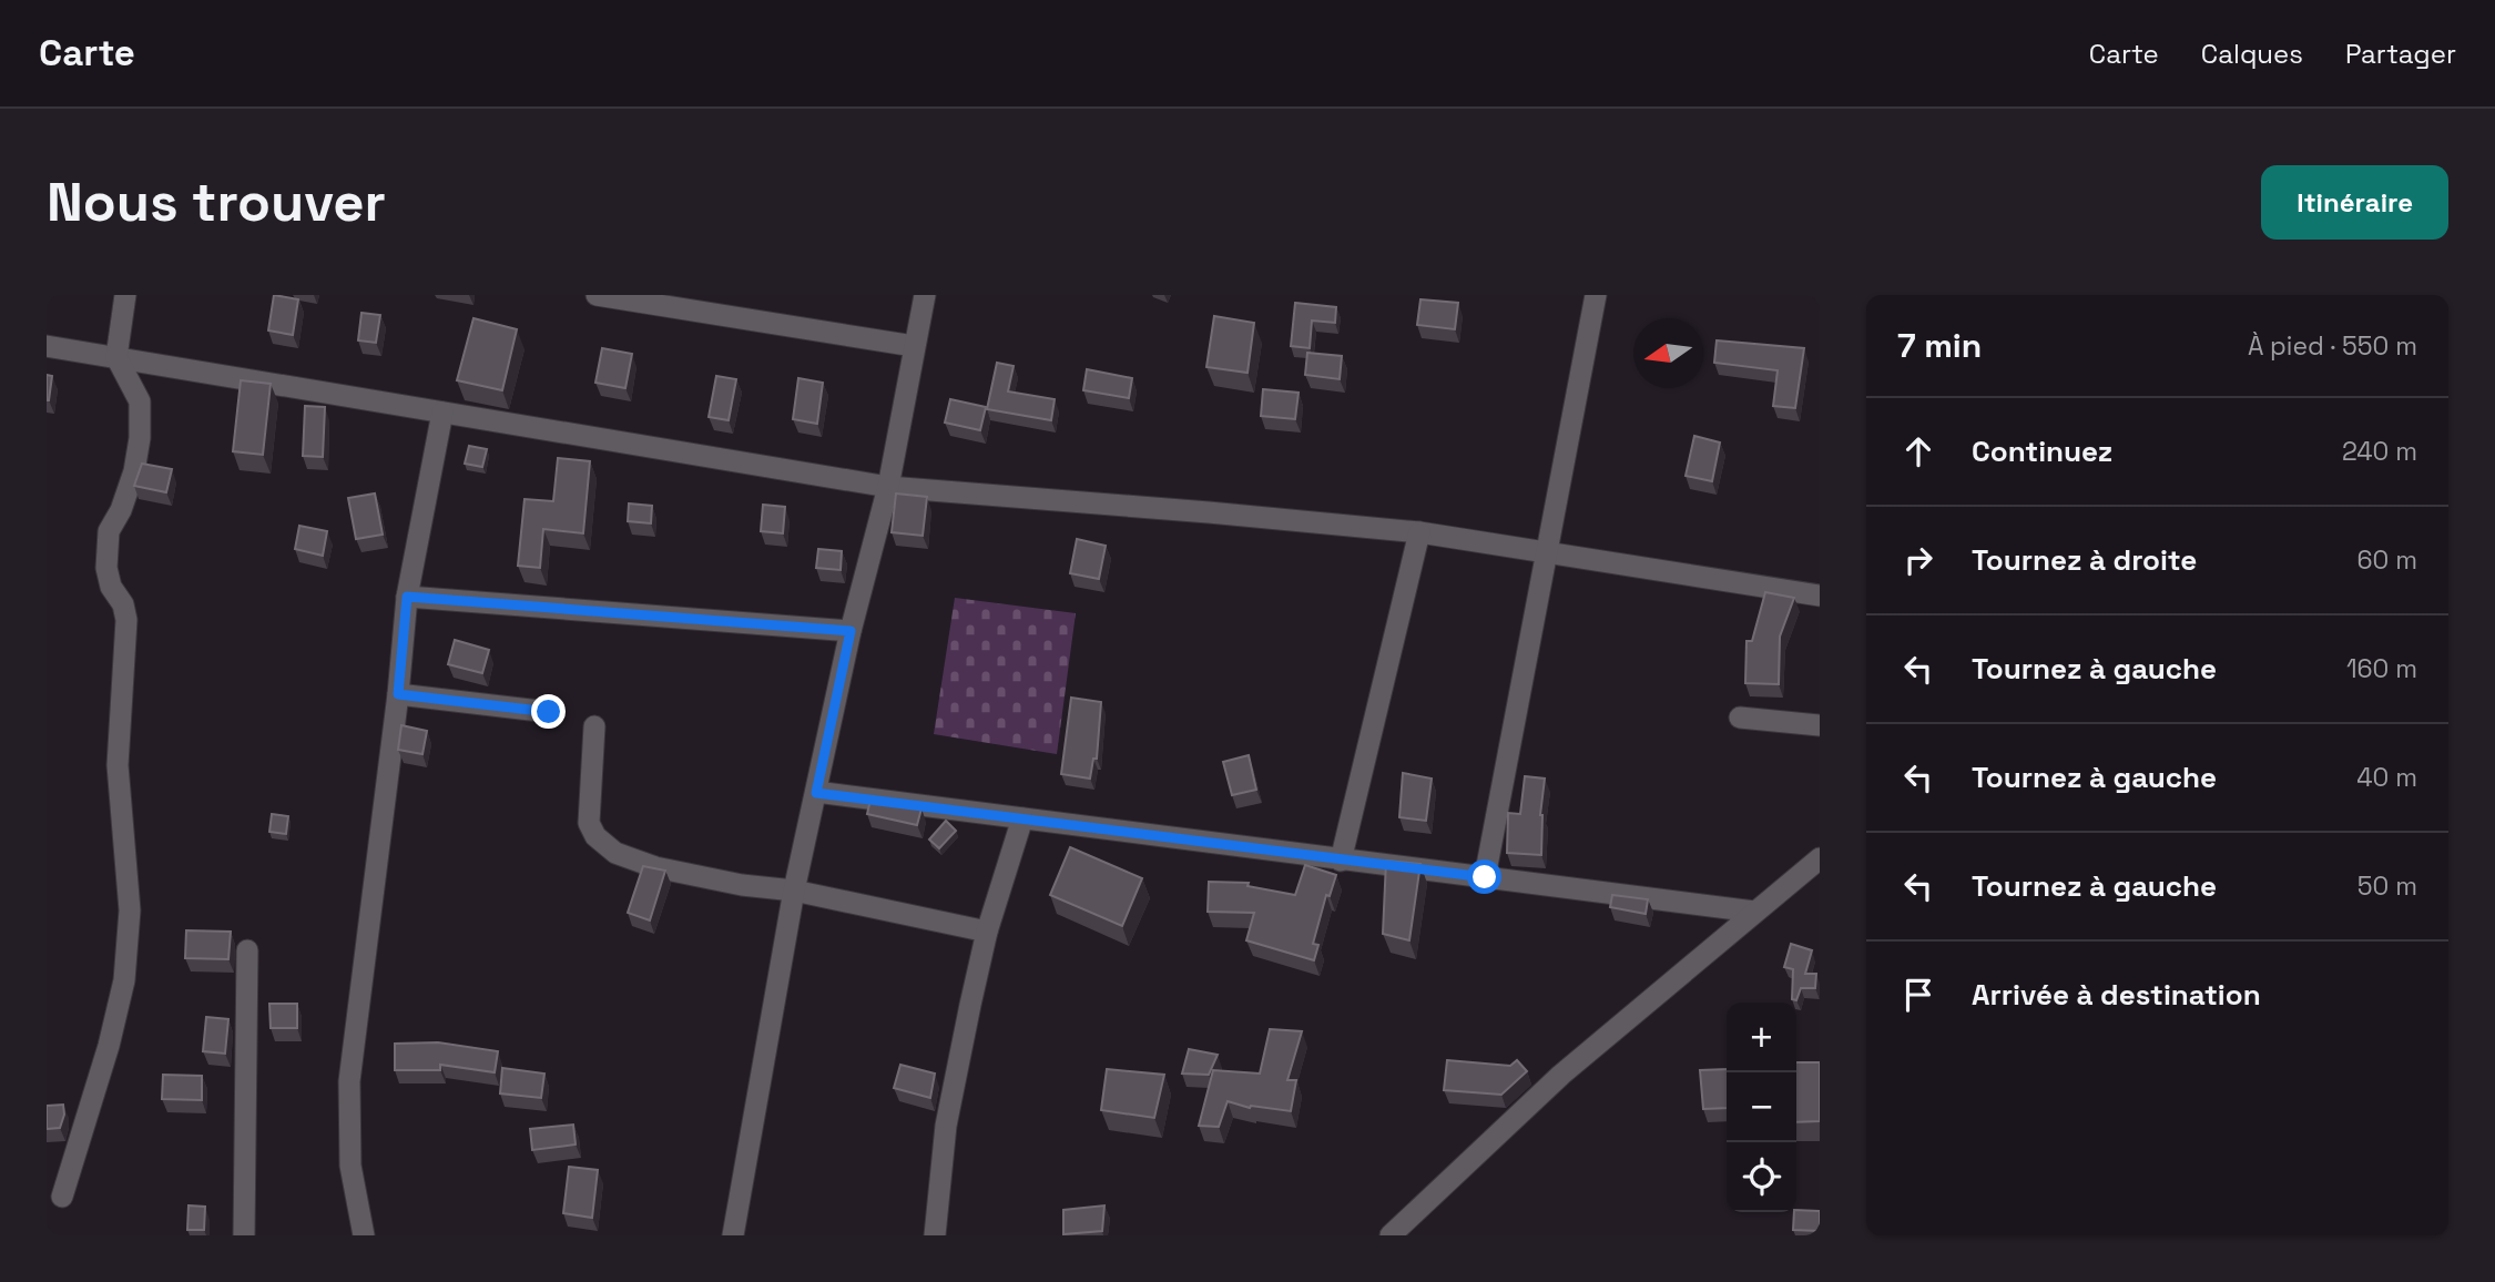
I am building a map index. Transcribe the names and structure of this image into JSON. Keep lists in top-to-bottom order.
{
  "north": "left",
  "page": {
    "header": "Carte",
    "nav": ["Carte", "Calques", "Partager"],
    "buttons": "Itinéraire",
    "title": "Nous trouver",
    "heading": ["7 min", "À pied · 550 m"],
    "list": [
      ["Continuez", "240 m"],
      ["Tournez à droite", "60 m"],
      ["Tournez à gauche", "160 m"],
      ["Tournez à gauche", "40 m"],
      ["Tournez à gauche", "50 m"],
      "Arrivée à destination"
    ],
    "map_buttons": ["+", "−"]
  }
}
